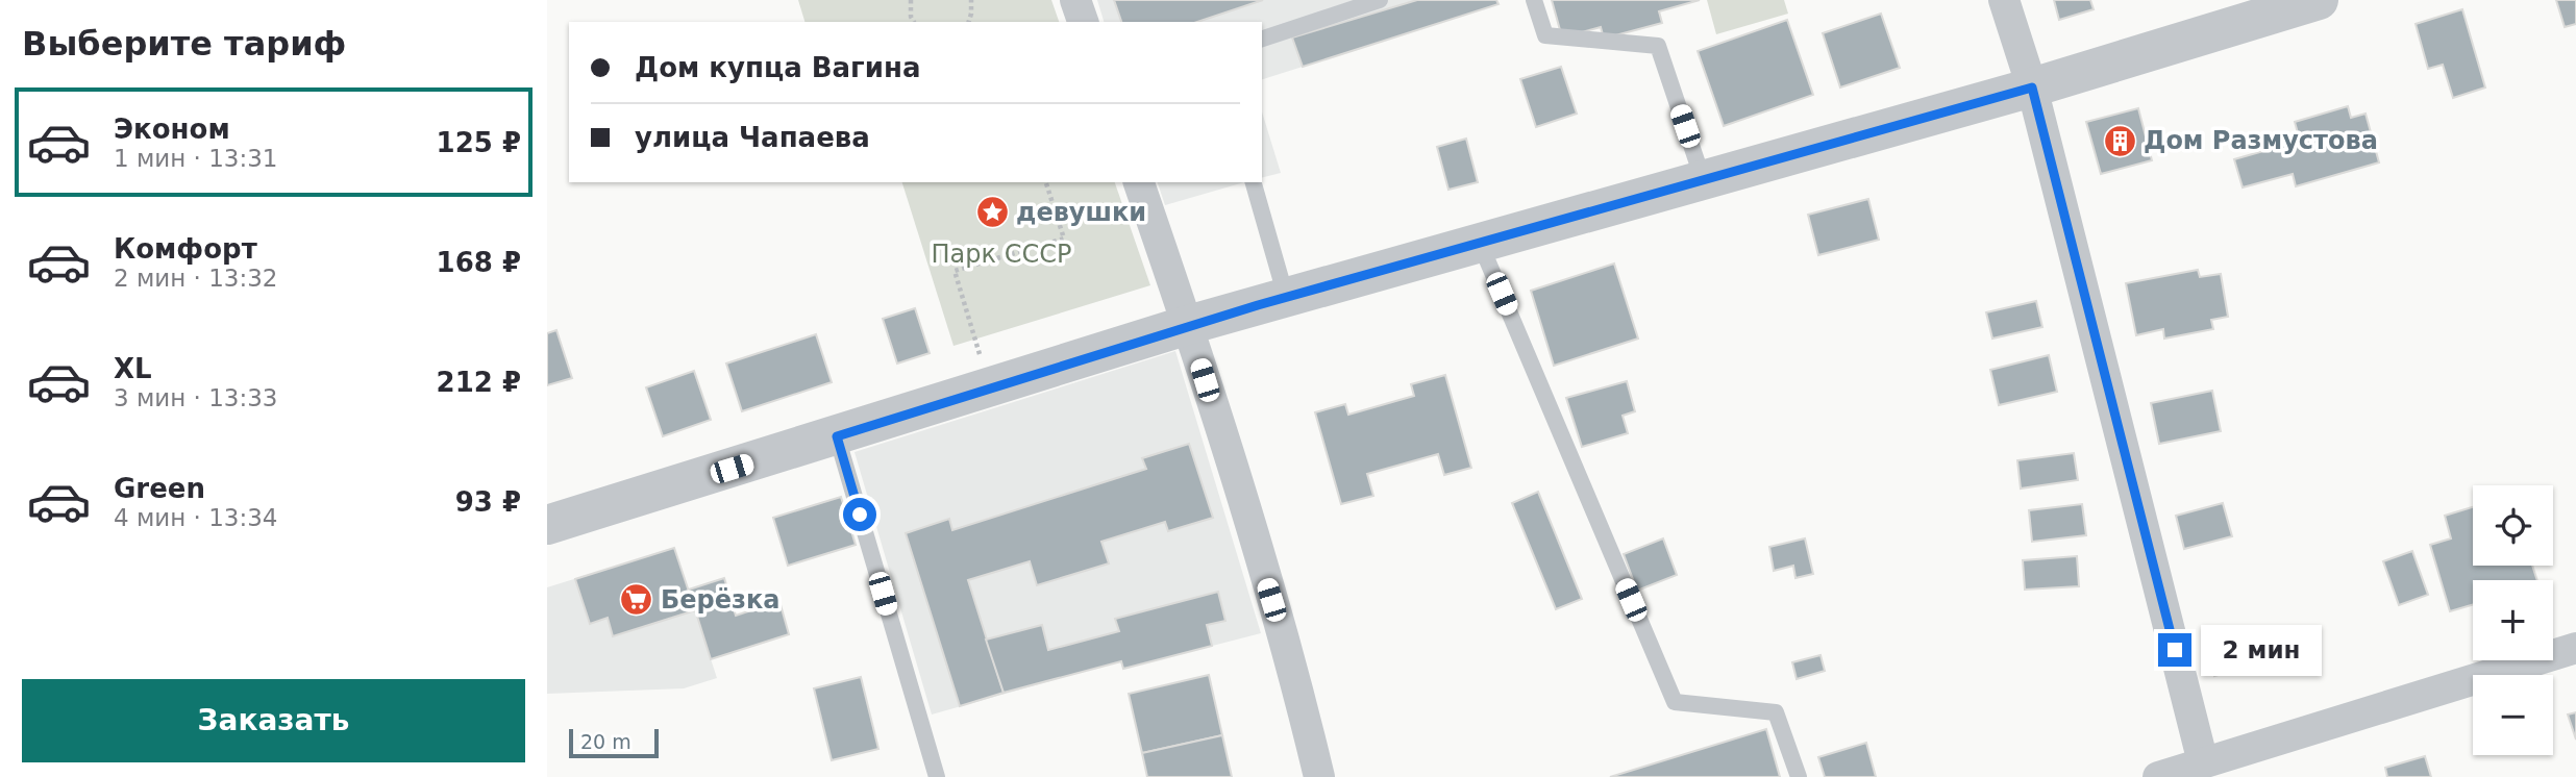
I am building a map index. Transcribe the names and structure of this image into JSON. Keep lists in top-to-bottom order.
{
  "parks": ["Парк СССР"],
  "places": {
    "building": ["Дом Размустова"],
    "place": ["девушки"],
    "supermarket": ["Берёзка"]
  },
  "scale_bar": "20 m",
  "page": {
    "heading": "Выберите тариф",
    "banner": ["Дом купца Вагина", "улица Чапаева"],
    "list": [
      {
        "name": "Эконом",
        "note": "1 мин · 13:31",
        "value": "125 ₽"
      },
      {
        "name": "Комфорт",
        "note": "2 мин · 13:32",
        "value": "168 ₽"
      },
      {
        "name": "XL",
        "note": "3 мин · 13:33",
        "value": "212 ₽"
      },
      {
        "name": "Green",
        "note": "4 мин · 13:34",
        "value": "93 ₽"
      }
    ],
    "map_buttons": ["+", "−"],
    "bubble": "2 мин",
    "buttons": "Заказать",
    "scale": "20 m"
  }
}
